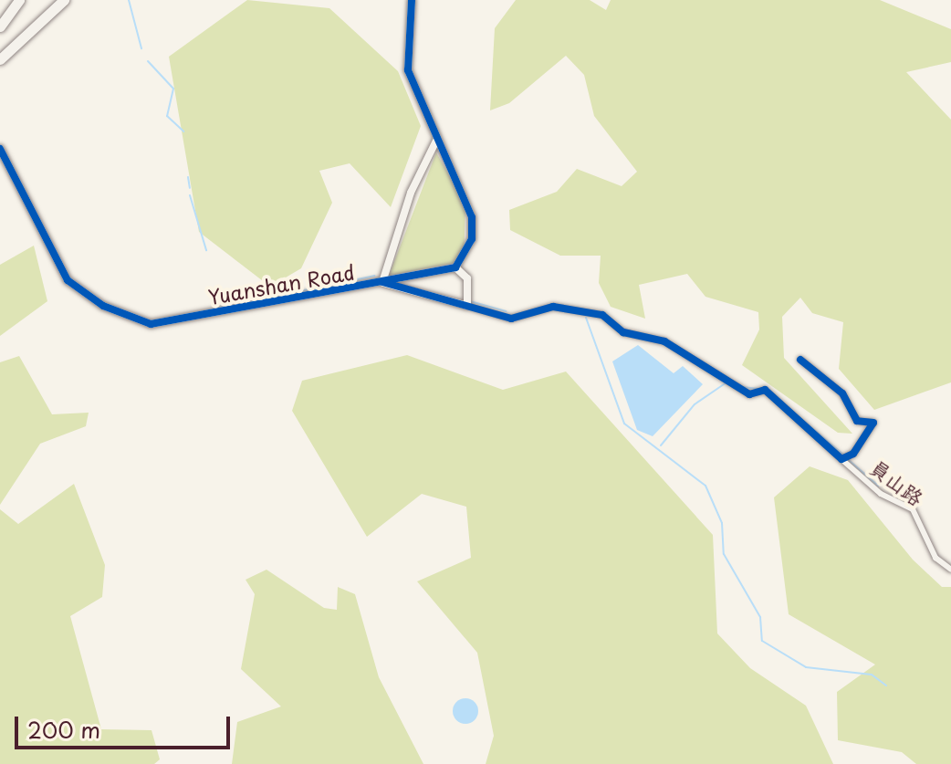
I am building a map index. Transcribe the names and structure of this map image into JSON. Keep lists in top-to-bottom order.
{
  "streets": {
    "street": ["Yuanshan Road", "員山路"]
  },
  "crossings": [
    ["Yuanshan Road", "員山路"]
  ],
  "scale_bar": "200 m"
}
